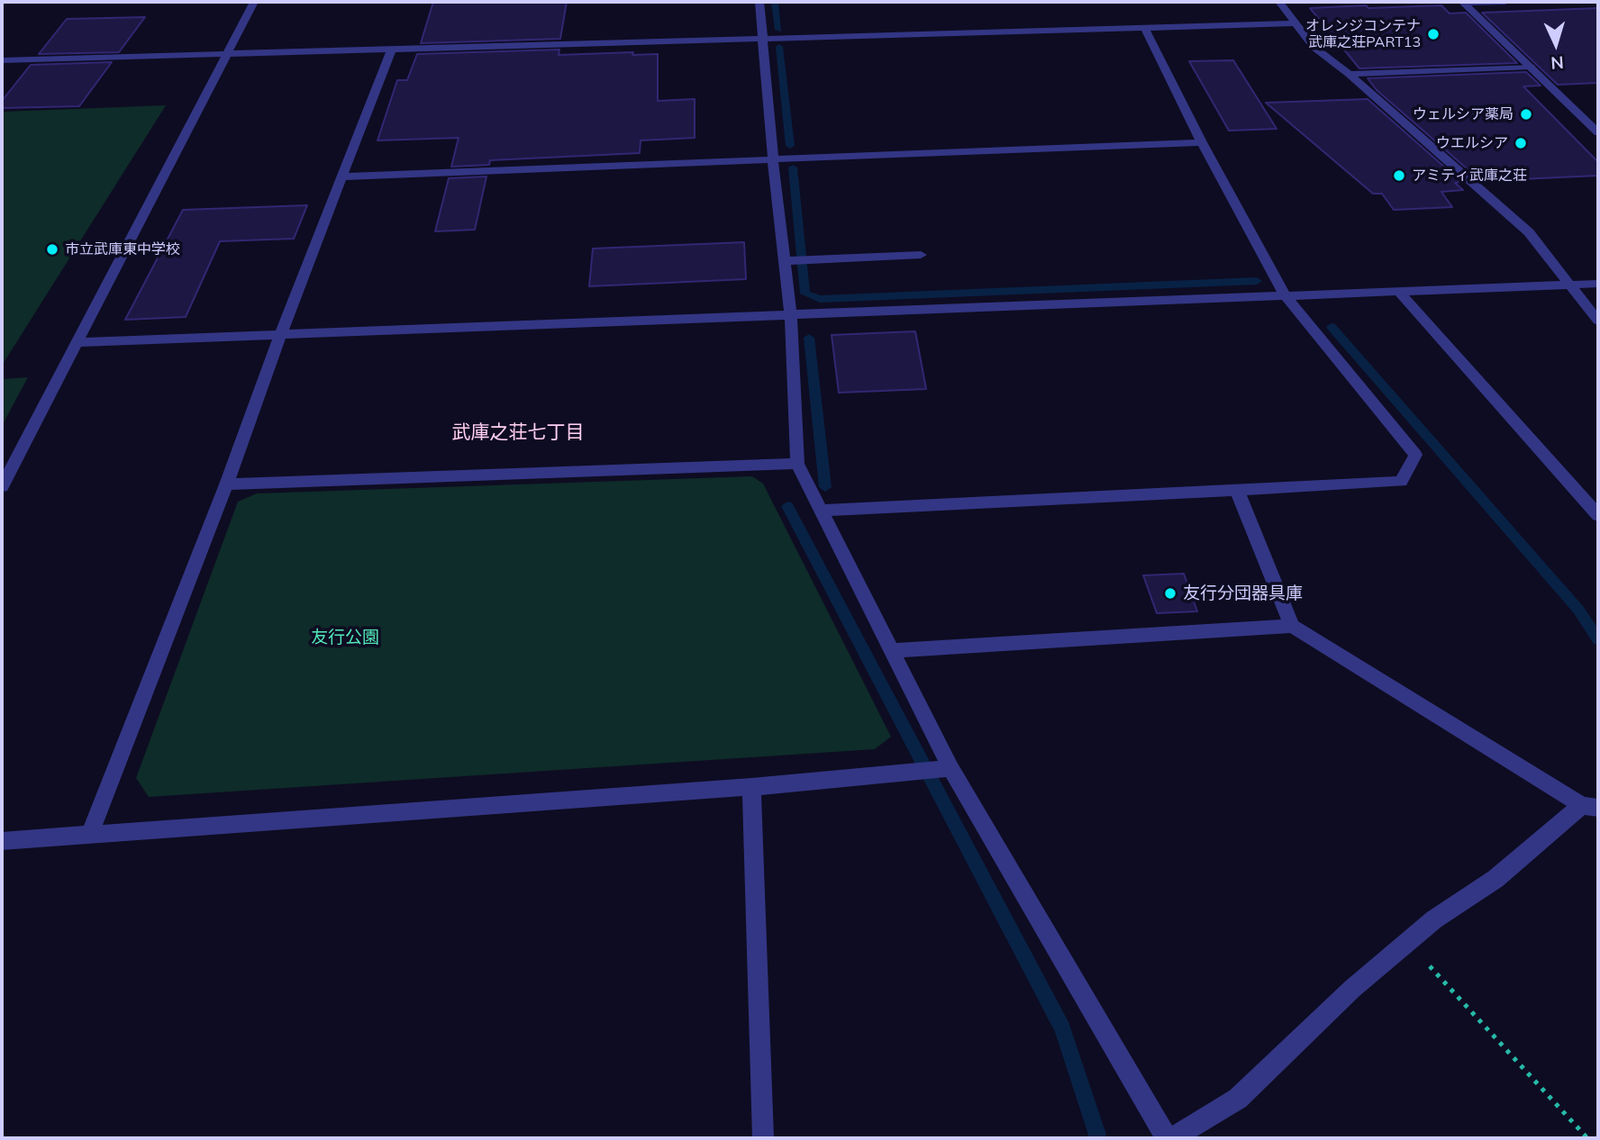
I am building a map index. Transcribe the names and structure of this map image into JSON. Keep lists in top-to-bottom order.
{
  "districts": ["武庫之荘七丁目"],
  "parks": ["友行公園"],
  "places": [
    "オレンジコンテナ 武庫之荘PART13",
    "ウェルシア薬局",
    "ウエルシア",
    "アミティ武庫之荘",
    "市立武庫東中学校",
    "友行分団器具庫"
  ],
  "north": "bottom"
}
